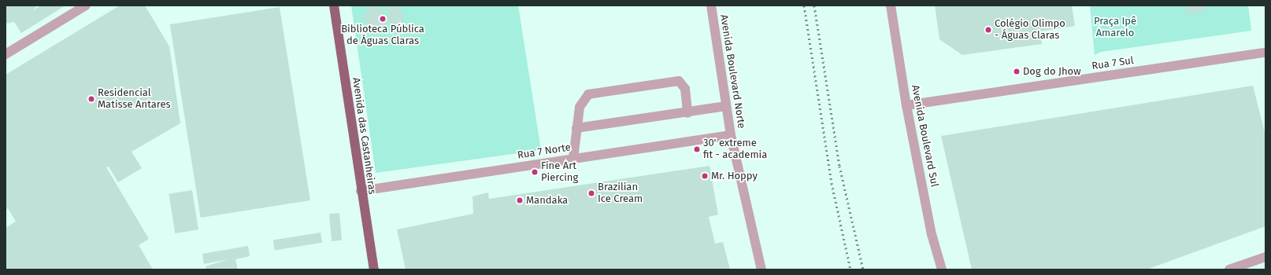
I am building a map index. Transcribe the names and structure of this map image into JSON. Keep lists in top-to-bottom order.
{
  "streets": {
    "main road": ["Avenida das Castanheiras"],
    "street": [
      "Rua 7 Sul",
      "Avenida Boulevard Norte",
      "Avenida Boulevard Sul",
      "Rua 7 Norte"
    ]
  },
  "crossings": [
    ["Rua 7 Sul", "Avenida Boulevard Sul"],
    ["Avenida Boulevard Norte", "Rua 7 Norte"],
    ["Avenida das Castanheiras", "Rua 7 Norte"]
  ],
  "parks": ["Praça Ipê Amarelo"],
  "places": [
    "Biblioteca Pública de Águas Claras",
    "Colégio Olimpo - Águas Claras",
    "Dog do Jhow",
    "Residencial Matisse Antares",
    "30' extreme fit - academia",
    "Fine Art Piercing",
    "Mr. Hoppy",
    "Brazilian Ice Cream",
    "Mandaka"
  ]
}
